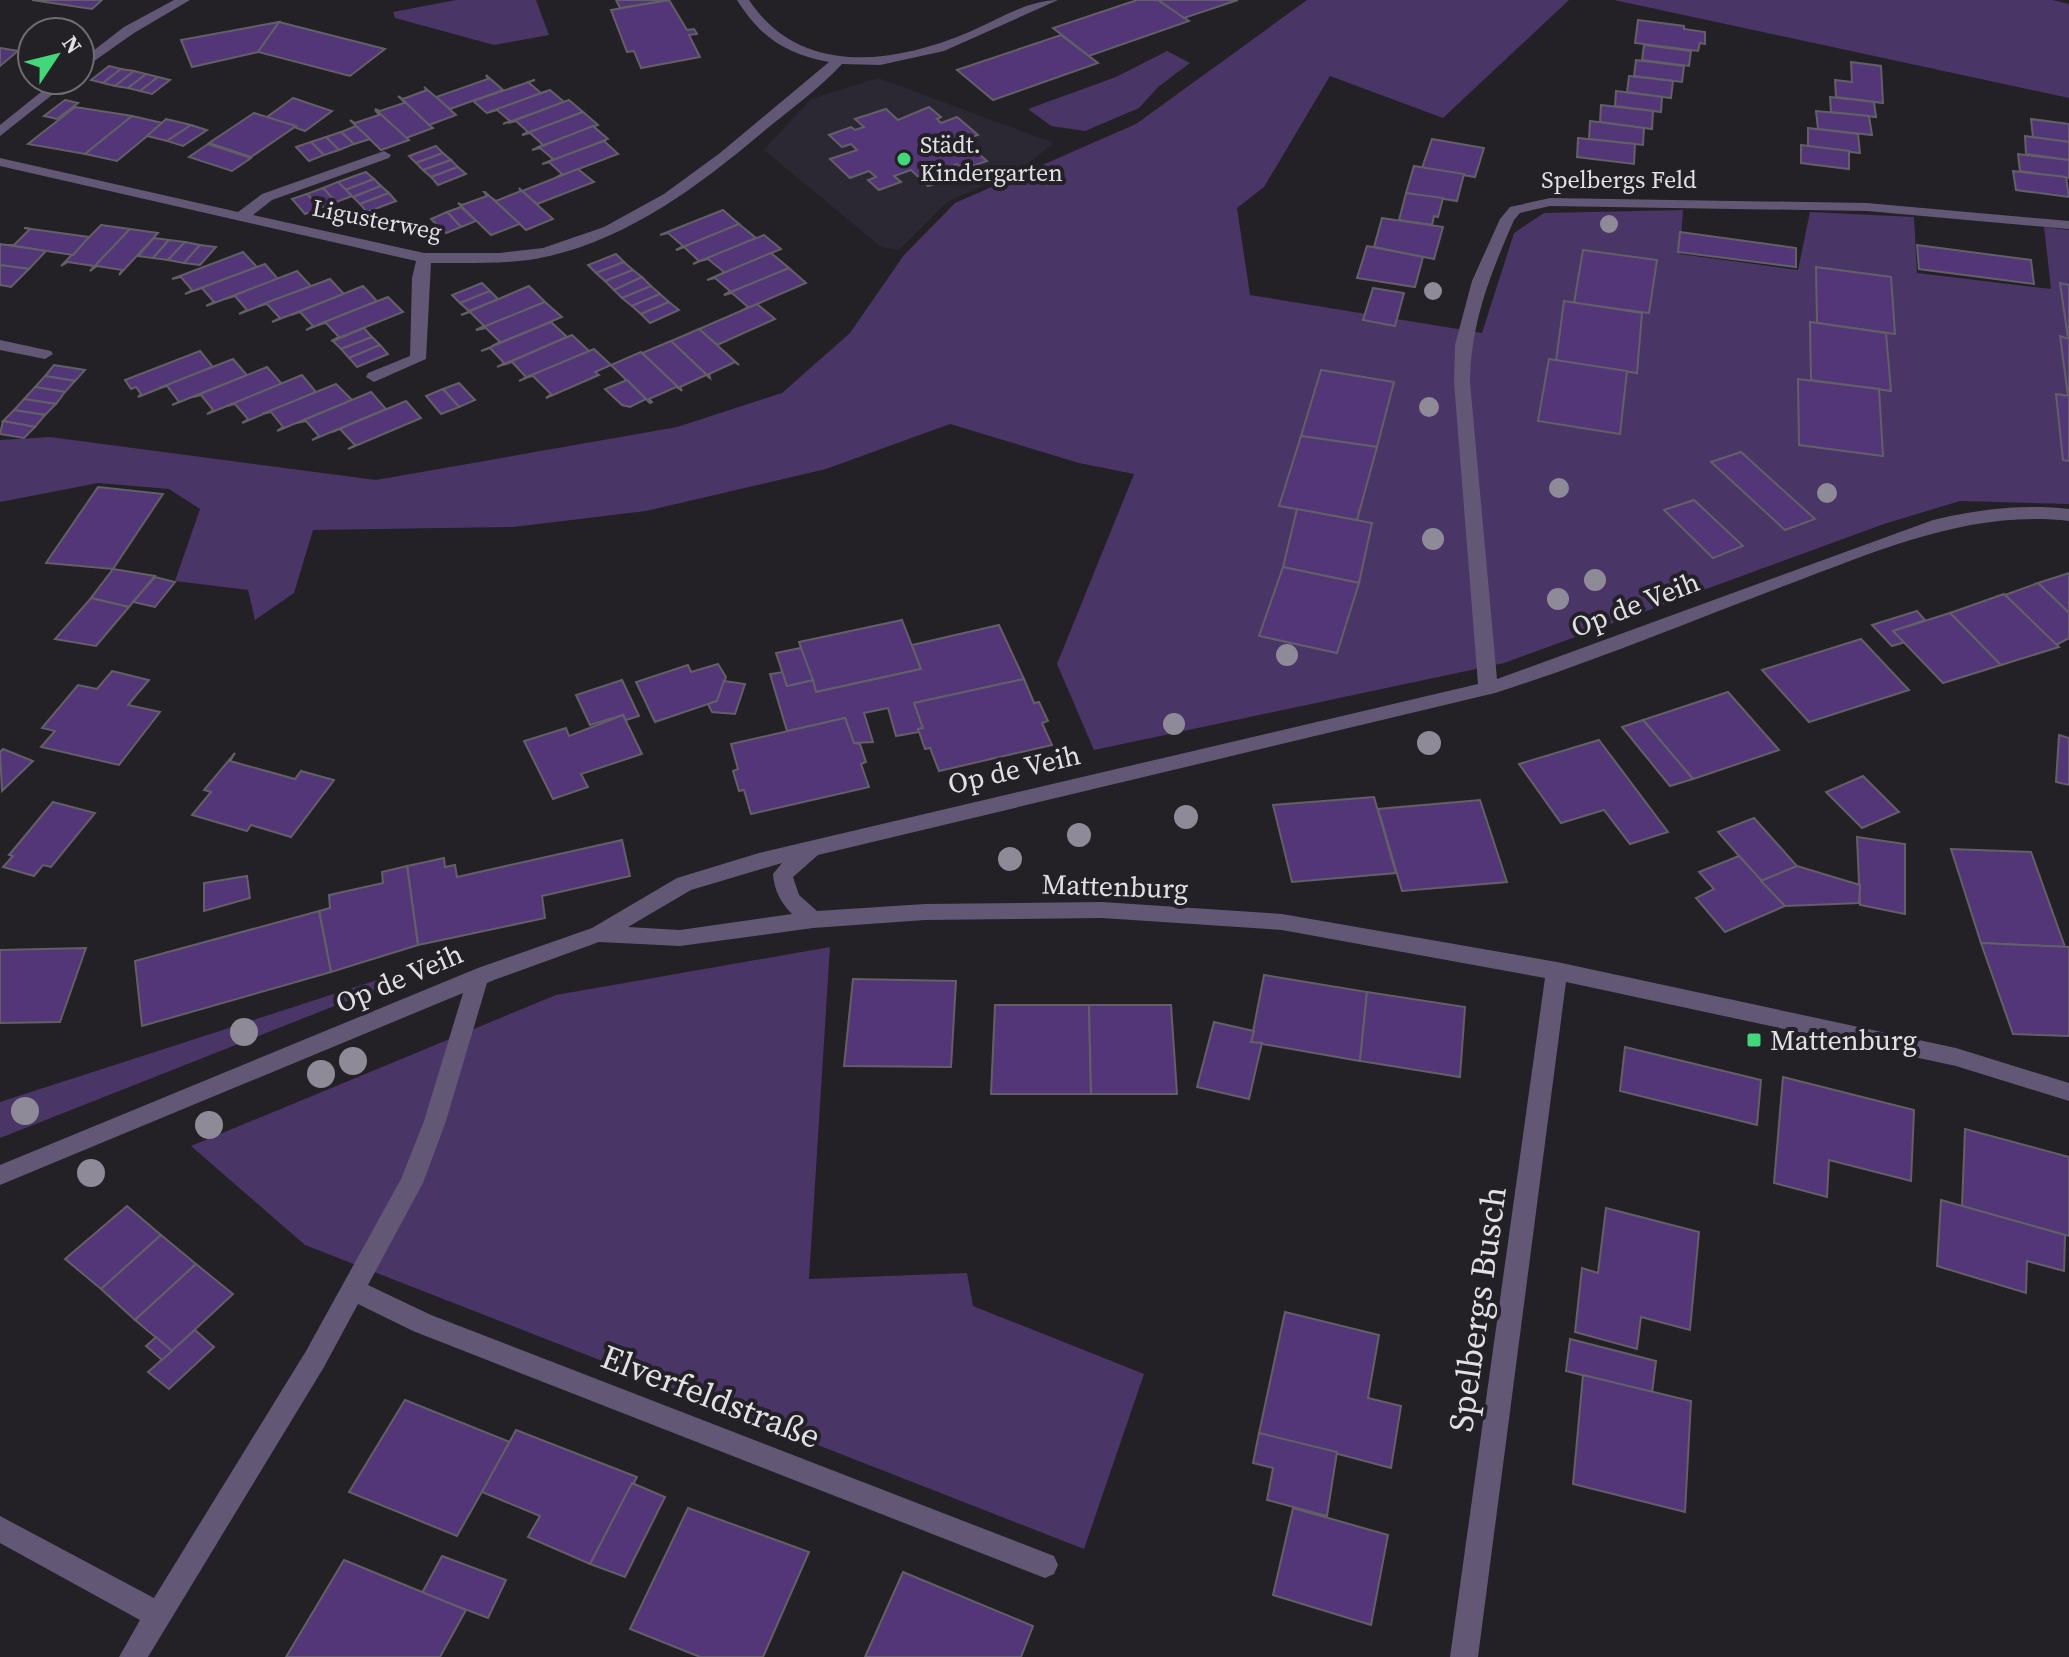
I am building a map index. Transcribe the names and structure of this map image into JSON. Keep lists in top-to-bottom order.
{
  "streets": {
    "street": [
      "Spelbergs Feld",
      "Ligusterweg",
      "Op de Veih",
      "Mattenburg",
      "Spelbergs Busch",
      "Elverfeldstraße"
    ]
  },
  "crossings": [
    ["Spelbergs Feld", "Op de Veih"],
    ["Op de Veih", "Mattenburg"],
    ["Mattenburg", "Spelbergs Busch"]
  ],
  "places": {
    "other": ["Städt. Kindergarten"],
    "transit": ["Mattenburg"]
  },
  "north": "top right"
}
